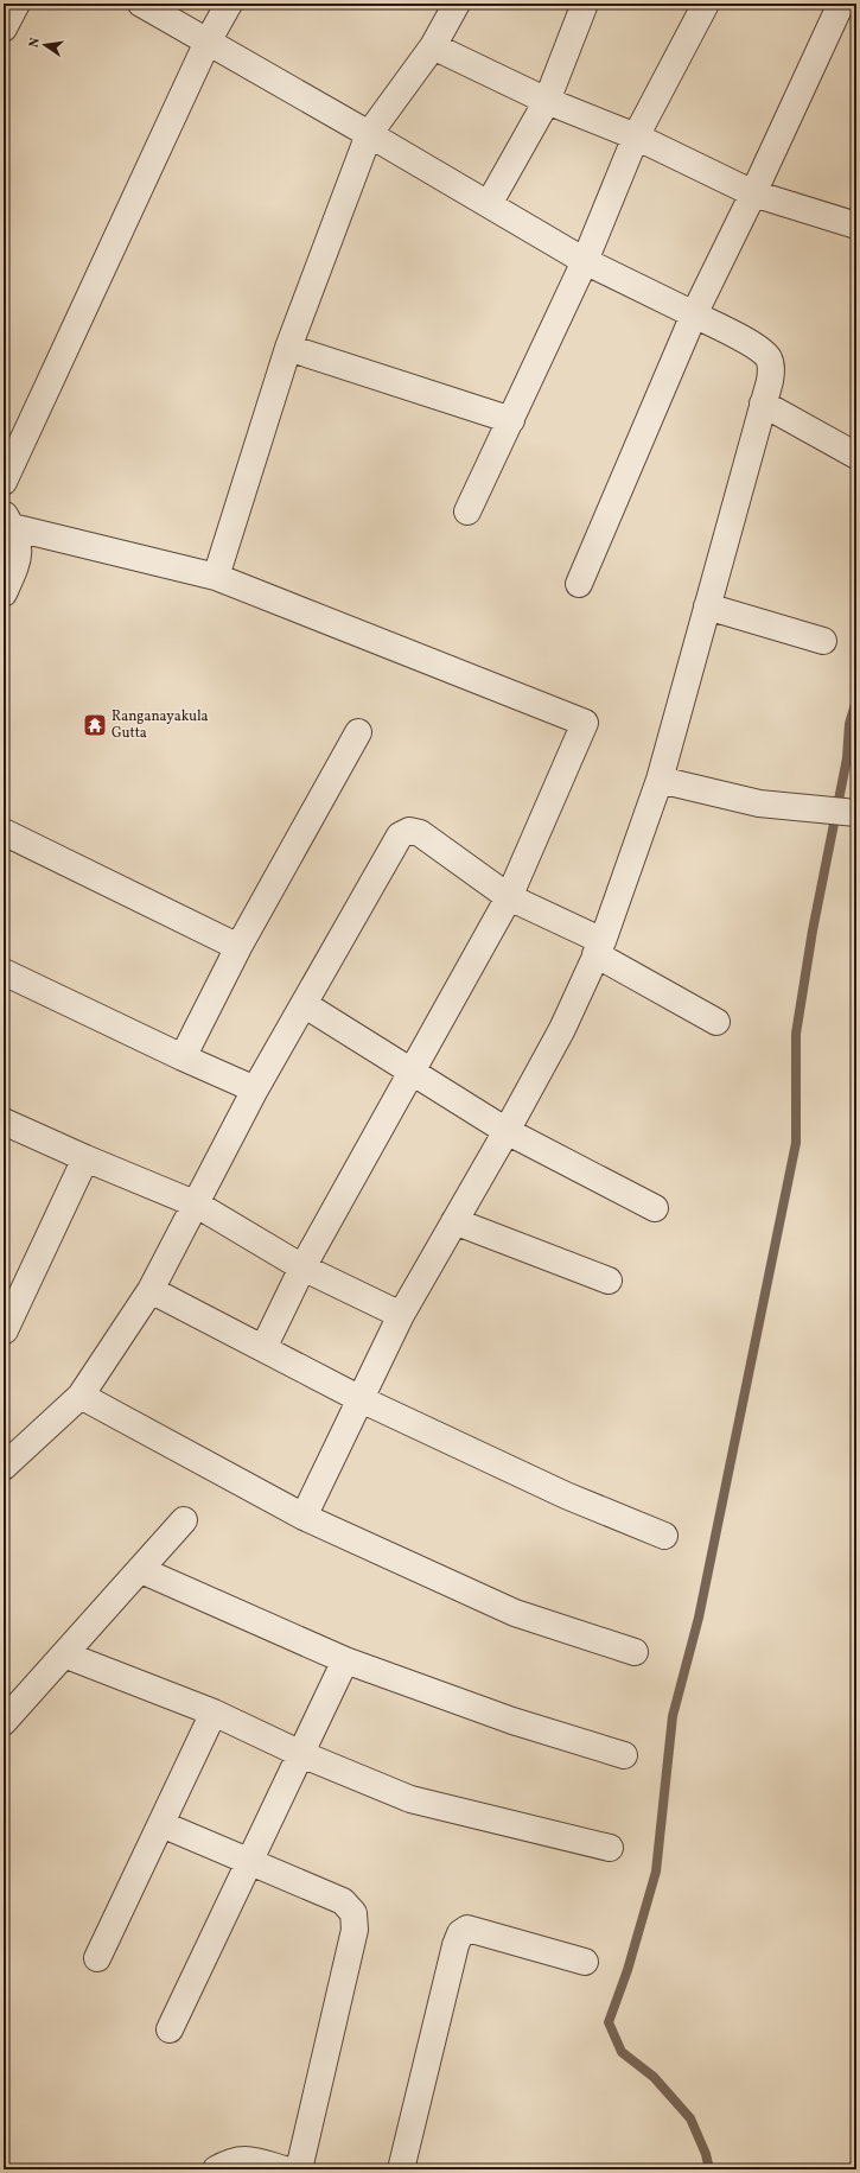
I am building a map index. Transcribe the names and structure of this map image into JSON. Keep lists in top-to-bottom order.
{
  "places": {
    "temple": ["Ranganayakula Gutta"]
  },
  "north": "left"
}
